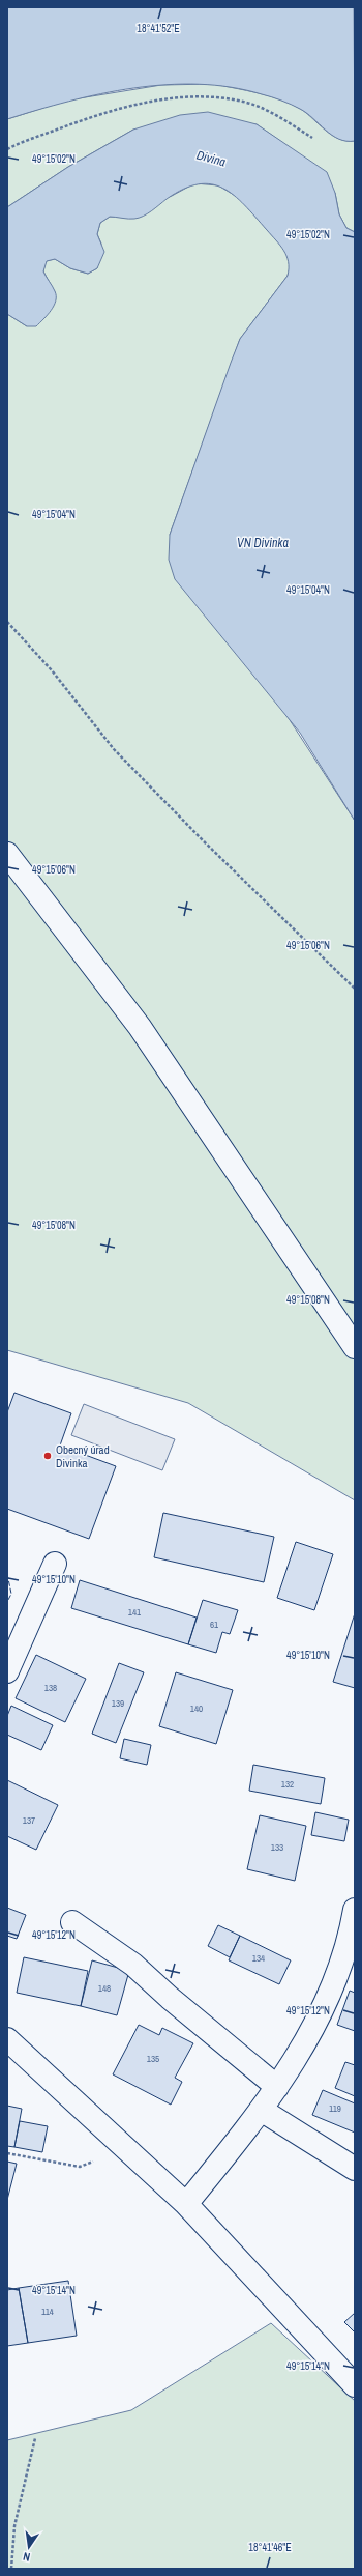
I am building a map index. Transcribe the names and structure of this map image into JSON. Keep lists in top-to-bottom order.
{
  "water": ["Divina", "VN Divinka"],
  "places": ["Obecný úrad Divinka"],
  "house_numbers": [
    "141",
    "61",
    "138",
    "139",
    "140",
    "132",
    "137",
    "133",
    "134",
    "148",
    "135",
    "119",
    "114"
  ],
  "north": "bottom",
  "coordinates": [
    "18°41'52\"E",
    "49°15'02\"N",
    "49°15'04\"N",
    "49°15'06\"N",
    "49°15'08\"N",
    "49°15'10\"N",
    "49°15'12\"N",
    "49°15'14\"N",
    "18°41'46\"E"
  ]
}
